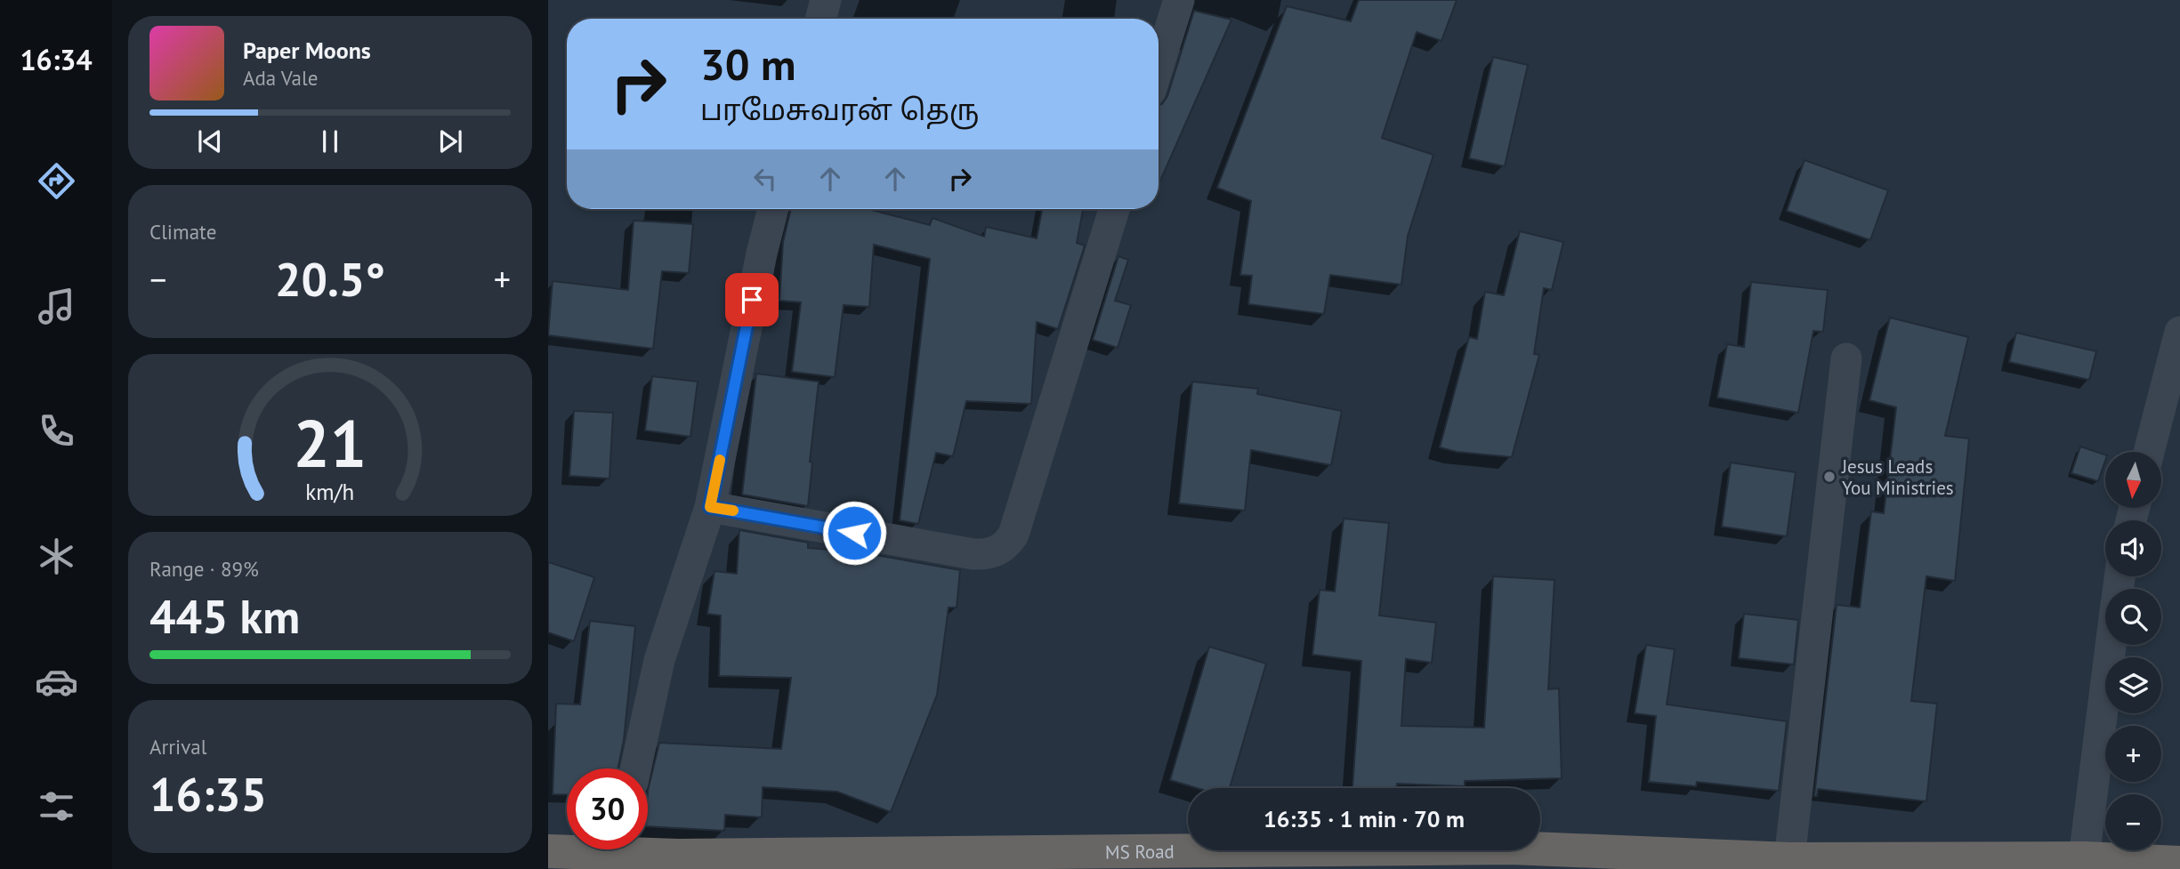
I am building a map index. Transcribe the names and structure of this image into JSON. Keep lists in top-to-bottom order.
{
  "streets": {
    "highway": ["MS Road"]
  },
  "places": ["Jesus Leads You Ministries"],
  "north": "bottom",
  "page": {
    "tabs": "16:34",
    "turn": ["30 m", "பரமேசுவரன் தெரு"],
    "song": ["Paper Moons", "Ada Vale"],
    "tile": [
      "Climate",
      ["Range · 89%", "445 km"],
      ["Arrival", "16:35"]
    ],
    "heat": ["−", "20.5°", "+"],
    "map_buttons": ["+", "−"],
    "limit": "30",
    "trip": "16:35 · 1 min · 70 m",
    "gauge": ["21", "km/h"]
  }
}
